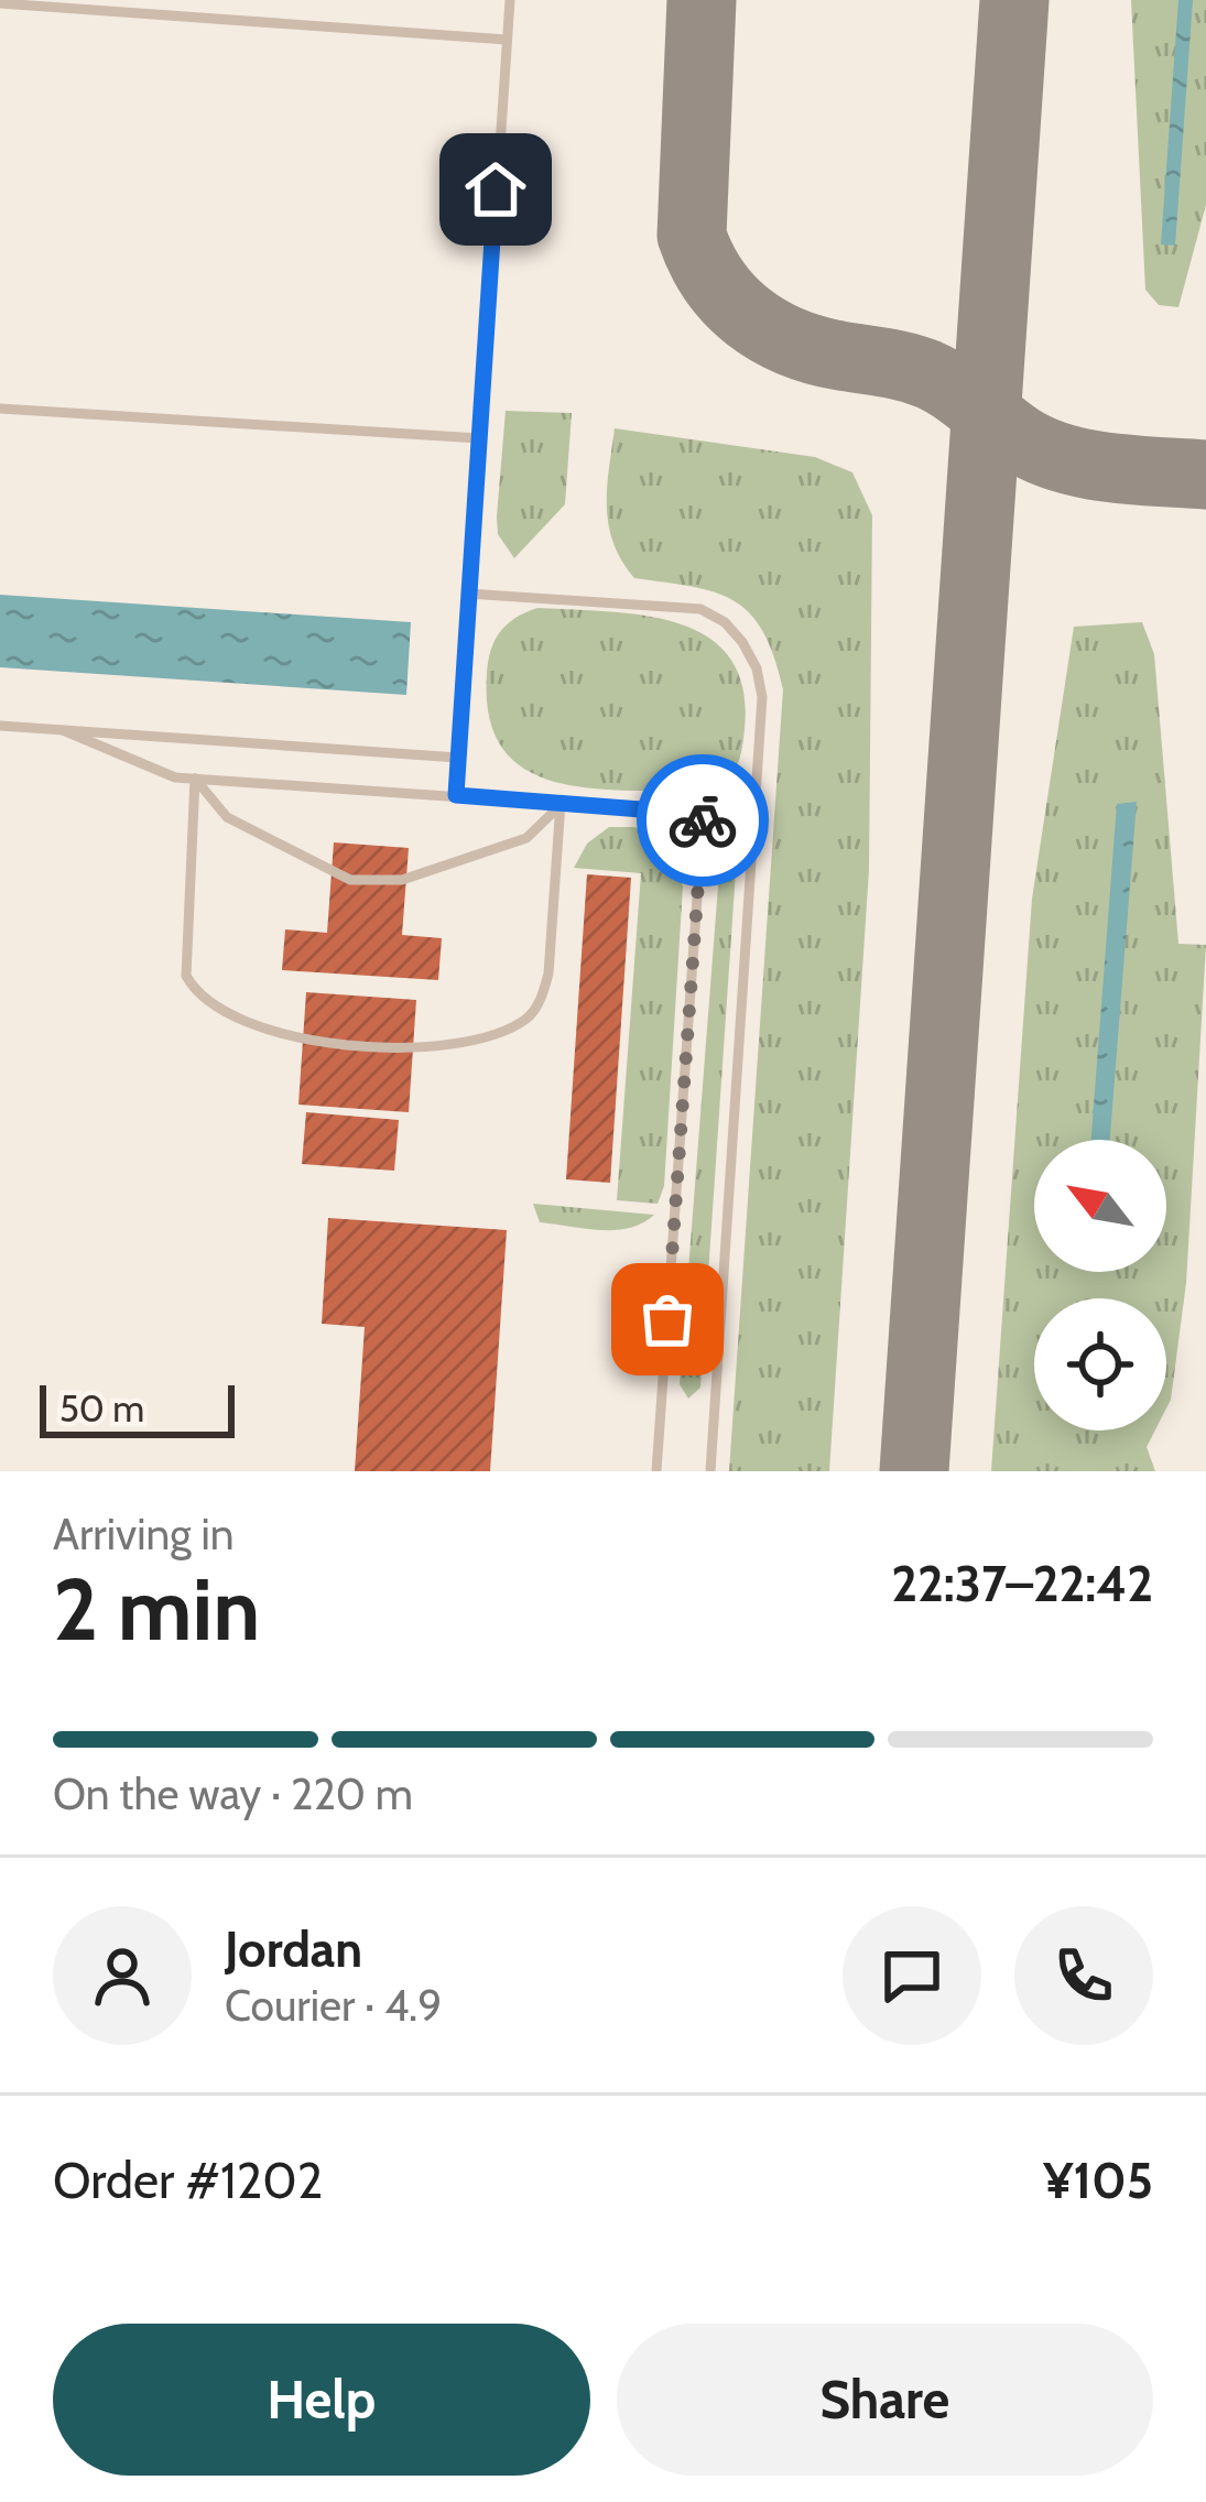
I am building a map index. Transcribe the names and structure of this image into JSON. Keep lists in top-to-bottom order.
{
  "scale_bar": "50 m",
  "north": "top left",
  "page": {
    "scale": "50 m",
    "heading": ["2 min", "Arriving in", "22:37–22:42"],
    "panel": [
      "Jordan",
      "Courier · 4.9",
      "Order #1202",
      "¥105"
    ],
    "bar": "On the way · 220 m",
    "buttons": ["Help", "Share"]
  }
}
